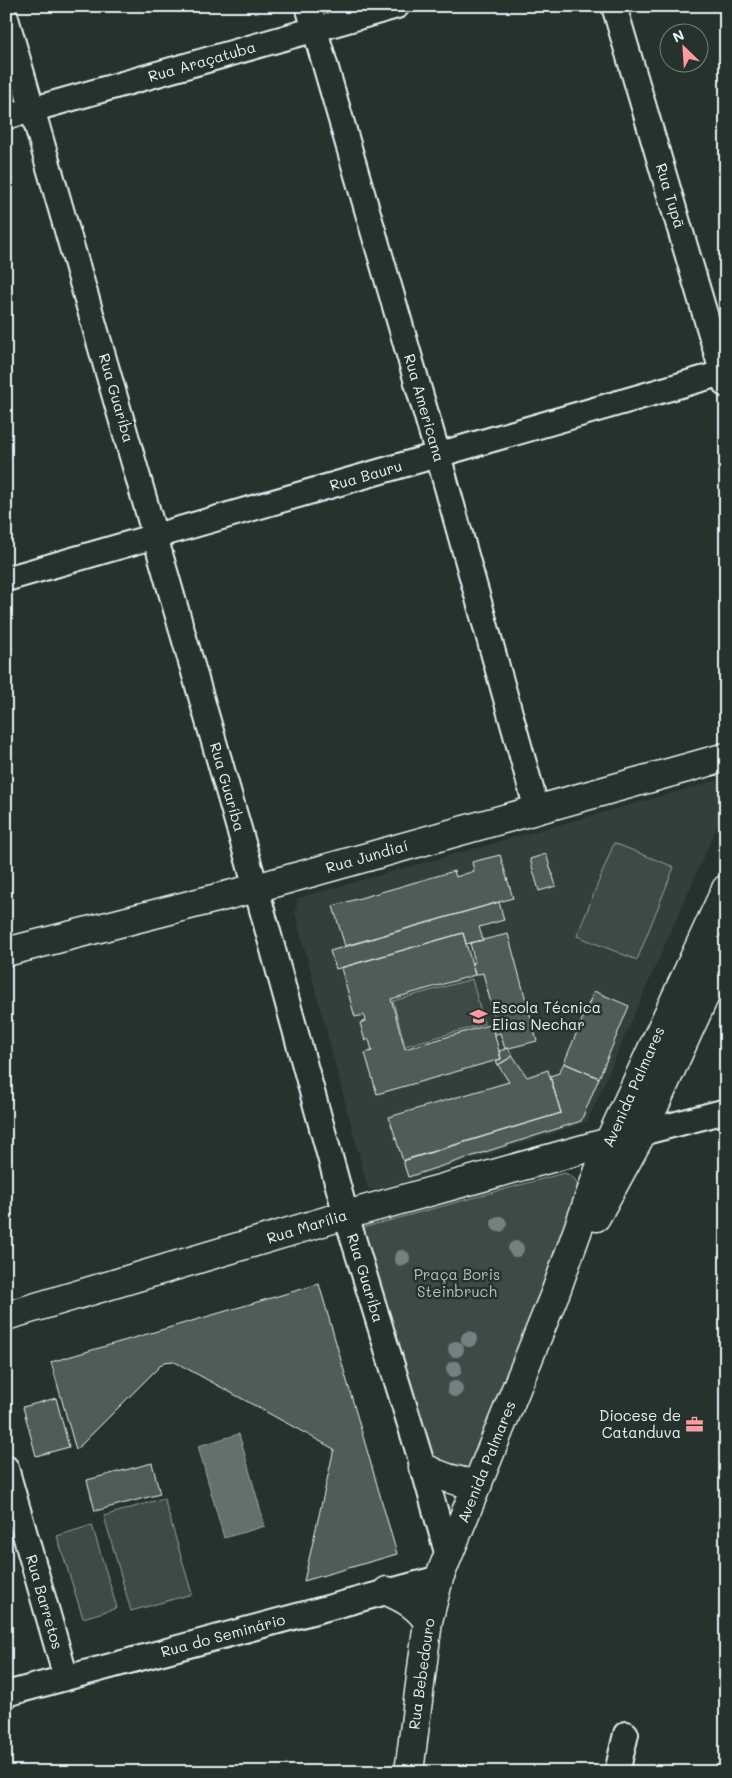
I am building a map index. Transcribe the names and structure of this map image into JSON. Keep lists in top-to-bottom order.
{
  "streets": {
    "main road": [
      "Rua Jundiaí",
      "Avenida Palmares",
      "Rua Marília",
      "Rua Bebedouro"
    ],
    "street": [
      "Rua Araçatuba",
      "Rua Tupã",
      "Rua Guaríba",
      "Rua Americana",
      "Rua Bauru",
      "Rua Barretos",
      "Rua do Seminário"
    ]
  },
  "crossings": [
    ["Rua Araçatuba", "Rua Guaríba"],
    ["Rua Araçatuba", "Rua Americana"],
    ["Rua Tupã", "Rua Bauru"],
    ["Rua Guaríba", "Rua Bauru"],
    ["Rua Guaríba", "Rua Jundiaí"],
    ["Rua Guaríba", "Avenida Palmares"],
    ["Rua Guaríba", "Rua Marília"],
    ["Rua Guaríba", "Rua do Seminário"],
    ["Rua Guaríba", "Rua Bebedouro"],
    ["Rua Americana", "Rua Bauru"],
    ["Rua Americana", "Rua Jundiaí"],
    ["Avenida Palmares", "Rua Marília"],
    ["Avenida Palmares", "Rua do Seminário"],
    ["Avenida Palmares", "Rua Bebedouro"],
    ["Rua Barretos", "Rua do Seminário"],
    ["Rua do Seminário", "Rua Bebedouro"]
  ],
  "parks": ["Praça Boris Steinbruch"],
  "places": {
    "school or university": ["Escola Técnica Elias Nechar"],
    "office": ["Diocese de Catanduva"]
  },
  "north": "top left"
}
